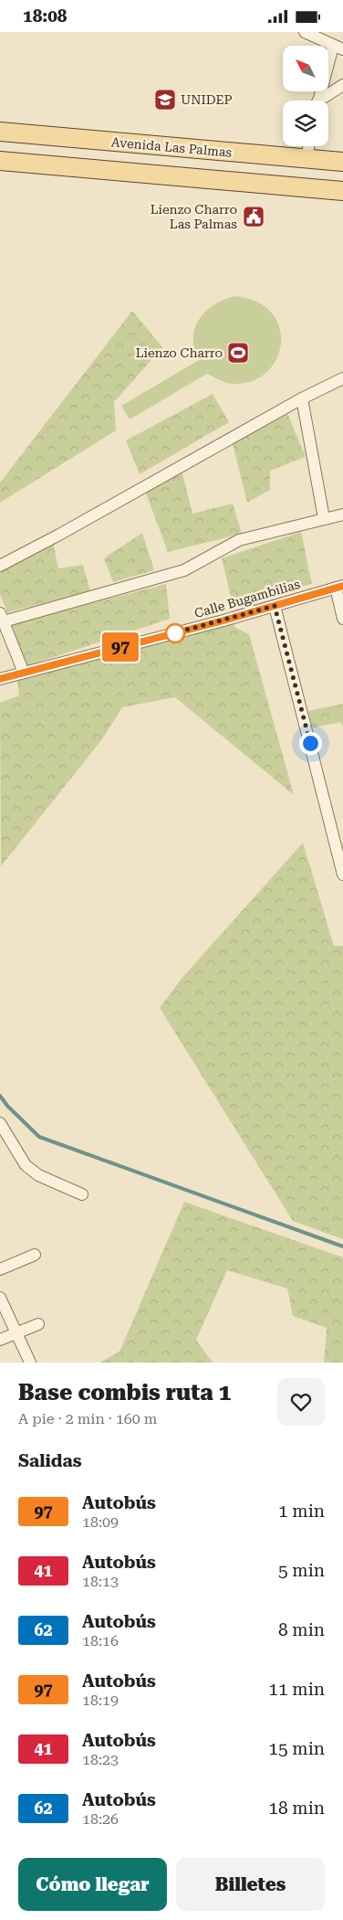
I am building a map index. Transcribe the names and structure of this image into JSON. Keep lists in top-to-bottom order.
{
  "streets": {
    "main road": ["Avenida Las Palmas"],
    "street": ["Calle Bugambilias"]
  },
  "places": {
    "school or university": ["UNIDEP"],
    "public building": ["Lienzo Charro Las Palmas"],
    "sports": ["Lienzo Charro"]
  },
  "lines": ["bus line 97"],
  "north": "top left",
  "page": {
    "status": "18:08",
    "on_map": "97",
    "heading": [
      ["Base combis ruta 1", "A pie · 2 min · 160 m"],
      "Salidas"
    ],
    "list": [
      {
        "mark": "97",
        "name": "Autobús",
        "note": "18:09",
        "value": "1 min"
      },
      {
        "mark": "41",
        "name": "Autobús",
        "note": "18:13",
        "value": "5 min"
      },
      {
        "mark": "62",
        "name": "Autobús",
        "note": "18:16",
        "value": "8 min"
      },
      {
        "mark": "97",
        "name": "Autobús",
        "note": "18:19",
        "value": "11 min"
      },
      {
        "mark": "41",
        "name": "Autobús",
        "note": "18:23",
        "value": "15 min"
      },
      {
        "mark": "62",
        "name": "Autobús",
        "note": "18:26",
        "value": "18 min"
      }
    ],
    "buttons": ["Cómo llegar", "Billetes"]
  }
}
